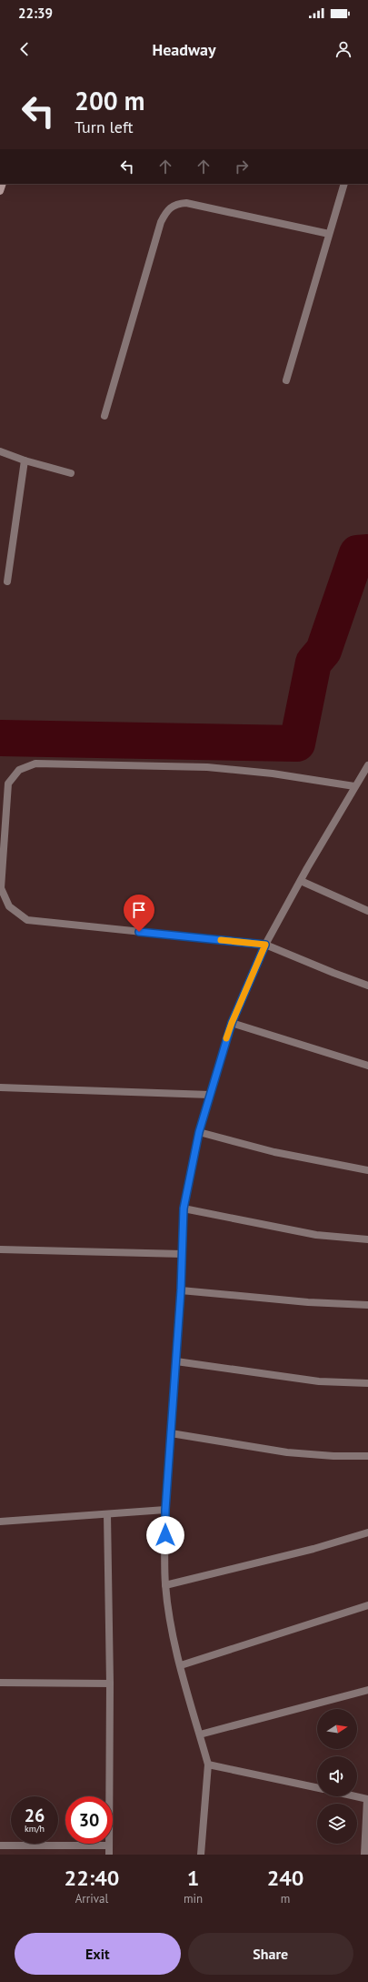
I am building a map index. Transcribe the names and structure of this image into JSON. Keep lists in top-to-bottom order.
{
  "north": "right",
  "page": {
    "status": "22:39",
    "header": "Headway",
    "turn": ["200 m", "Turn left"],
    "speed": "26 km/h",
    "limit": "30",
    "eta": [
      "22:40",
      "Arrival",
      "1",
      "min",
      "240",
      "m"
    ],
    "buttons": ["Exit", "Share"]
  }
}
